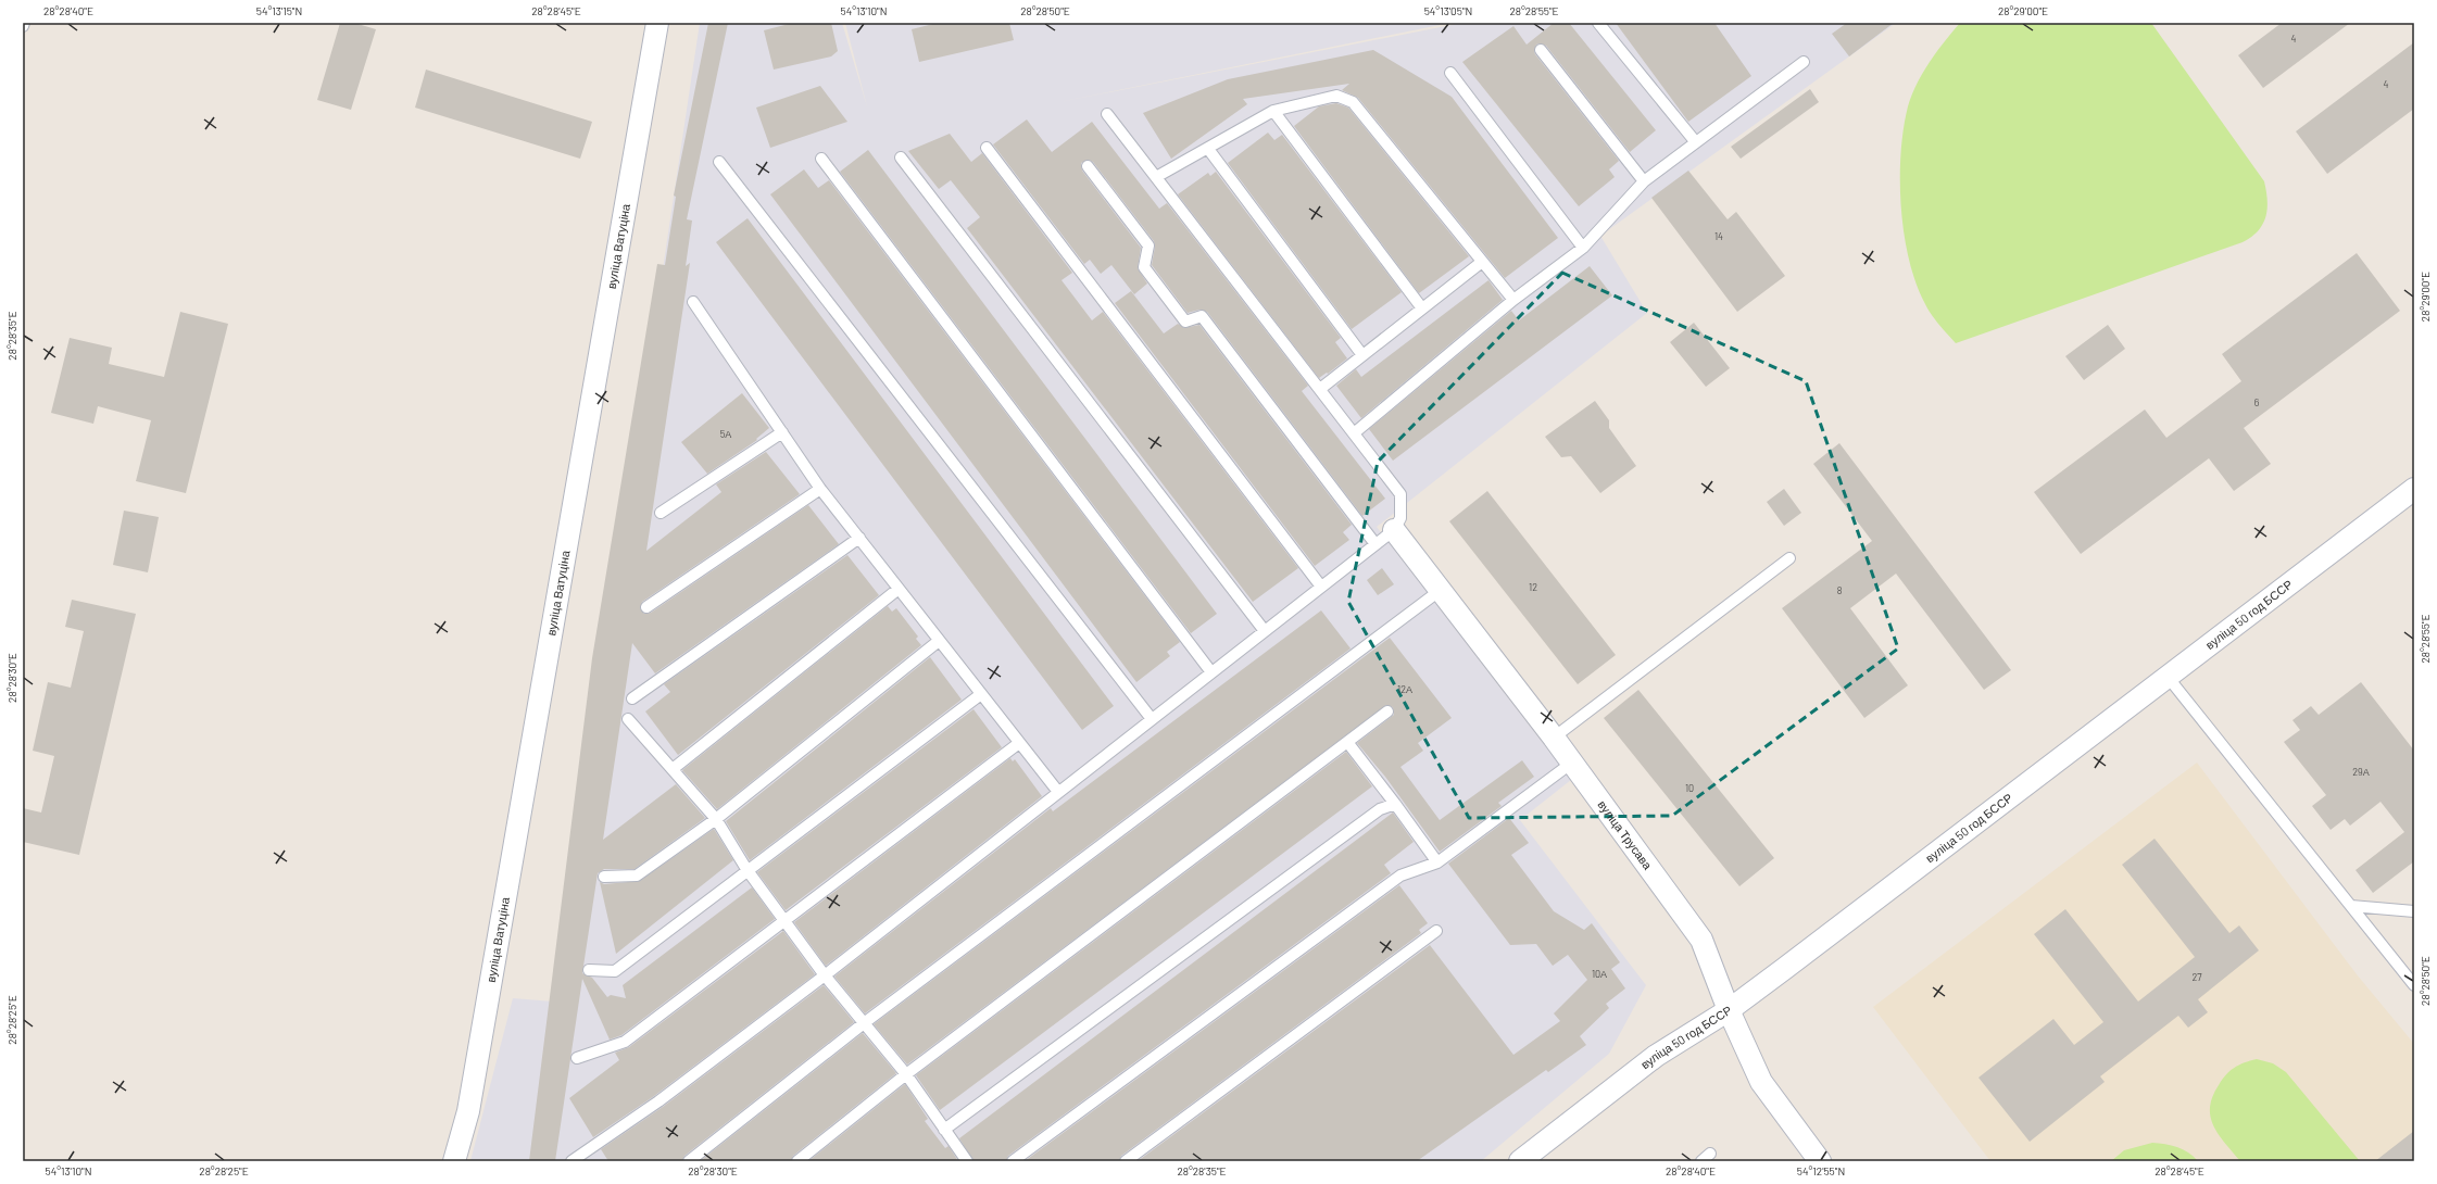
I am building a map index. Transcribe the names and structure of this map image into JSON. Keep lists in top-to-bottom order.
{
  "streets": {
    "street": ["вуліца Ватуціна", "вуліца 50 год БССР", "вуліца Трусава"]
  },
  "crossings": [
    ["вуліца 50 год БССР", "вуліца Трусава"]
  ],
  "house_numbers": [
    "4",
    "4",
    "14",
    "6",
    "5А",
    "12",
    "8",
    "12А",
    "29А",
    "10",
    "10А",
    "27"
  ],
  "coordinates": [
    "28°28'40\"E",
    "54°13'15\"N",
    "28°28'45\"E",
    "54°13'10\"N",
    "28°28'50\"E",
    "54°13'05\"N",
    "28°28'55\"E",
    "28°29'00\"E",
    "28°28'35\"E",
    "28°28'30\"E",
    "28°28'25\"E",
    "54°12'55\"N"
  ]
}
